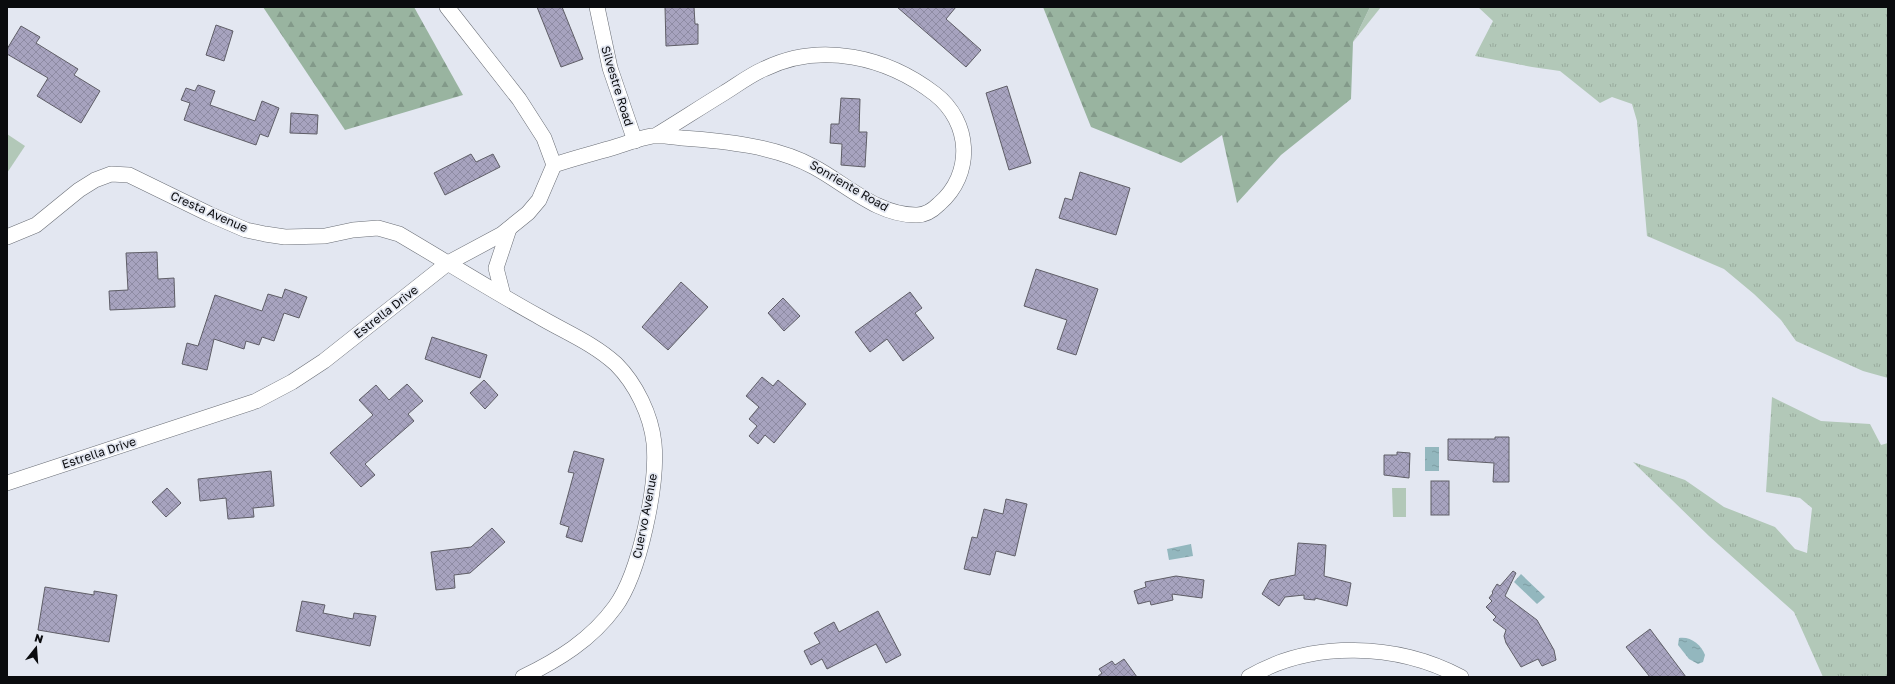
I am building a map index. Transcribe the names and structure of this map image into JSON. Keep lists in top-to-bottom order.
{
  "streets": {
    "street": [
      "Silvestre Road",
      "Sonriente Road",
      "Cresta Avenue",
      "Estrella Drive",
      "Cuervo Avenue"
    ]
  },
  "crossings": [
    ["Silvestre Road", "Sonriente Road"],
    ["Sonriente Road", "Estrella Drive"],
    ["Cresta Avenue", "Estrella Drive"],
    ["Cresta Avenue", "Cuervo Avenue"],
    ["Estrella Drive", "Cuervo Avenue"]
  ],
  "north": "top"
}
